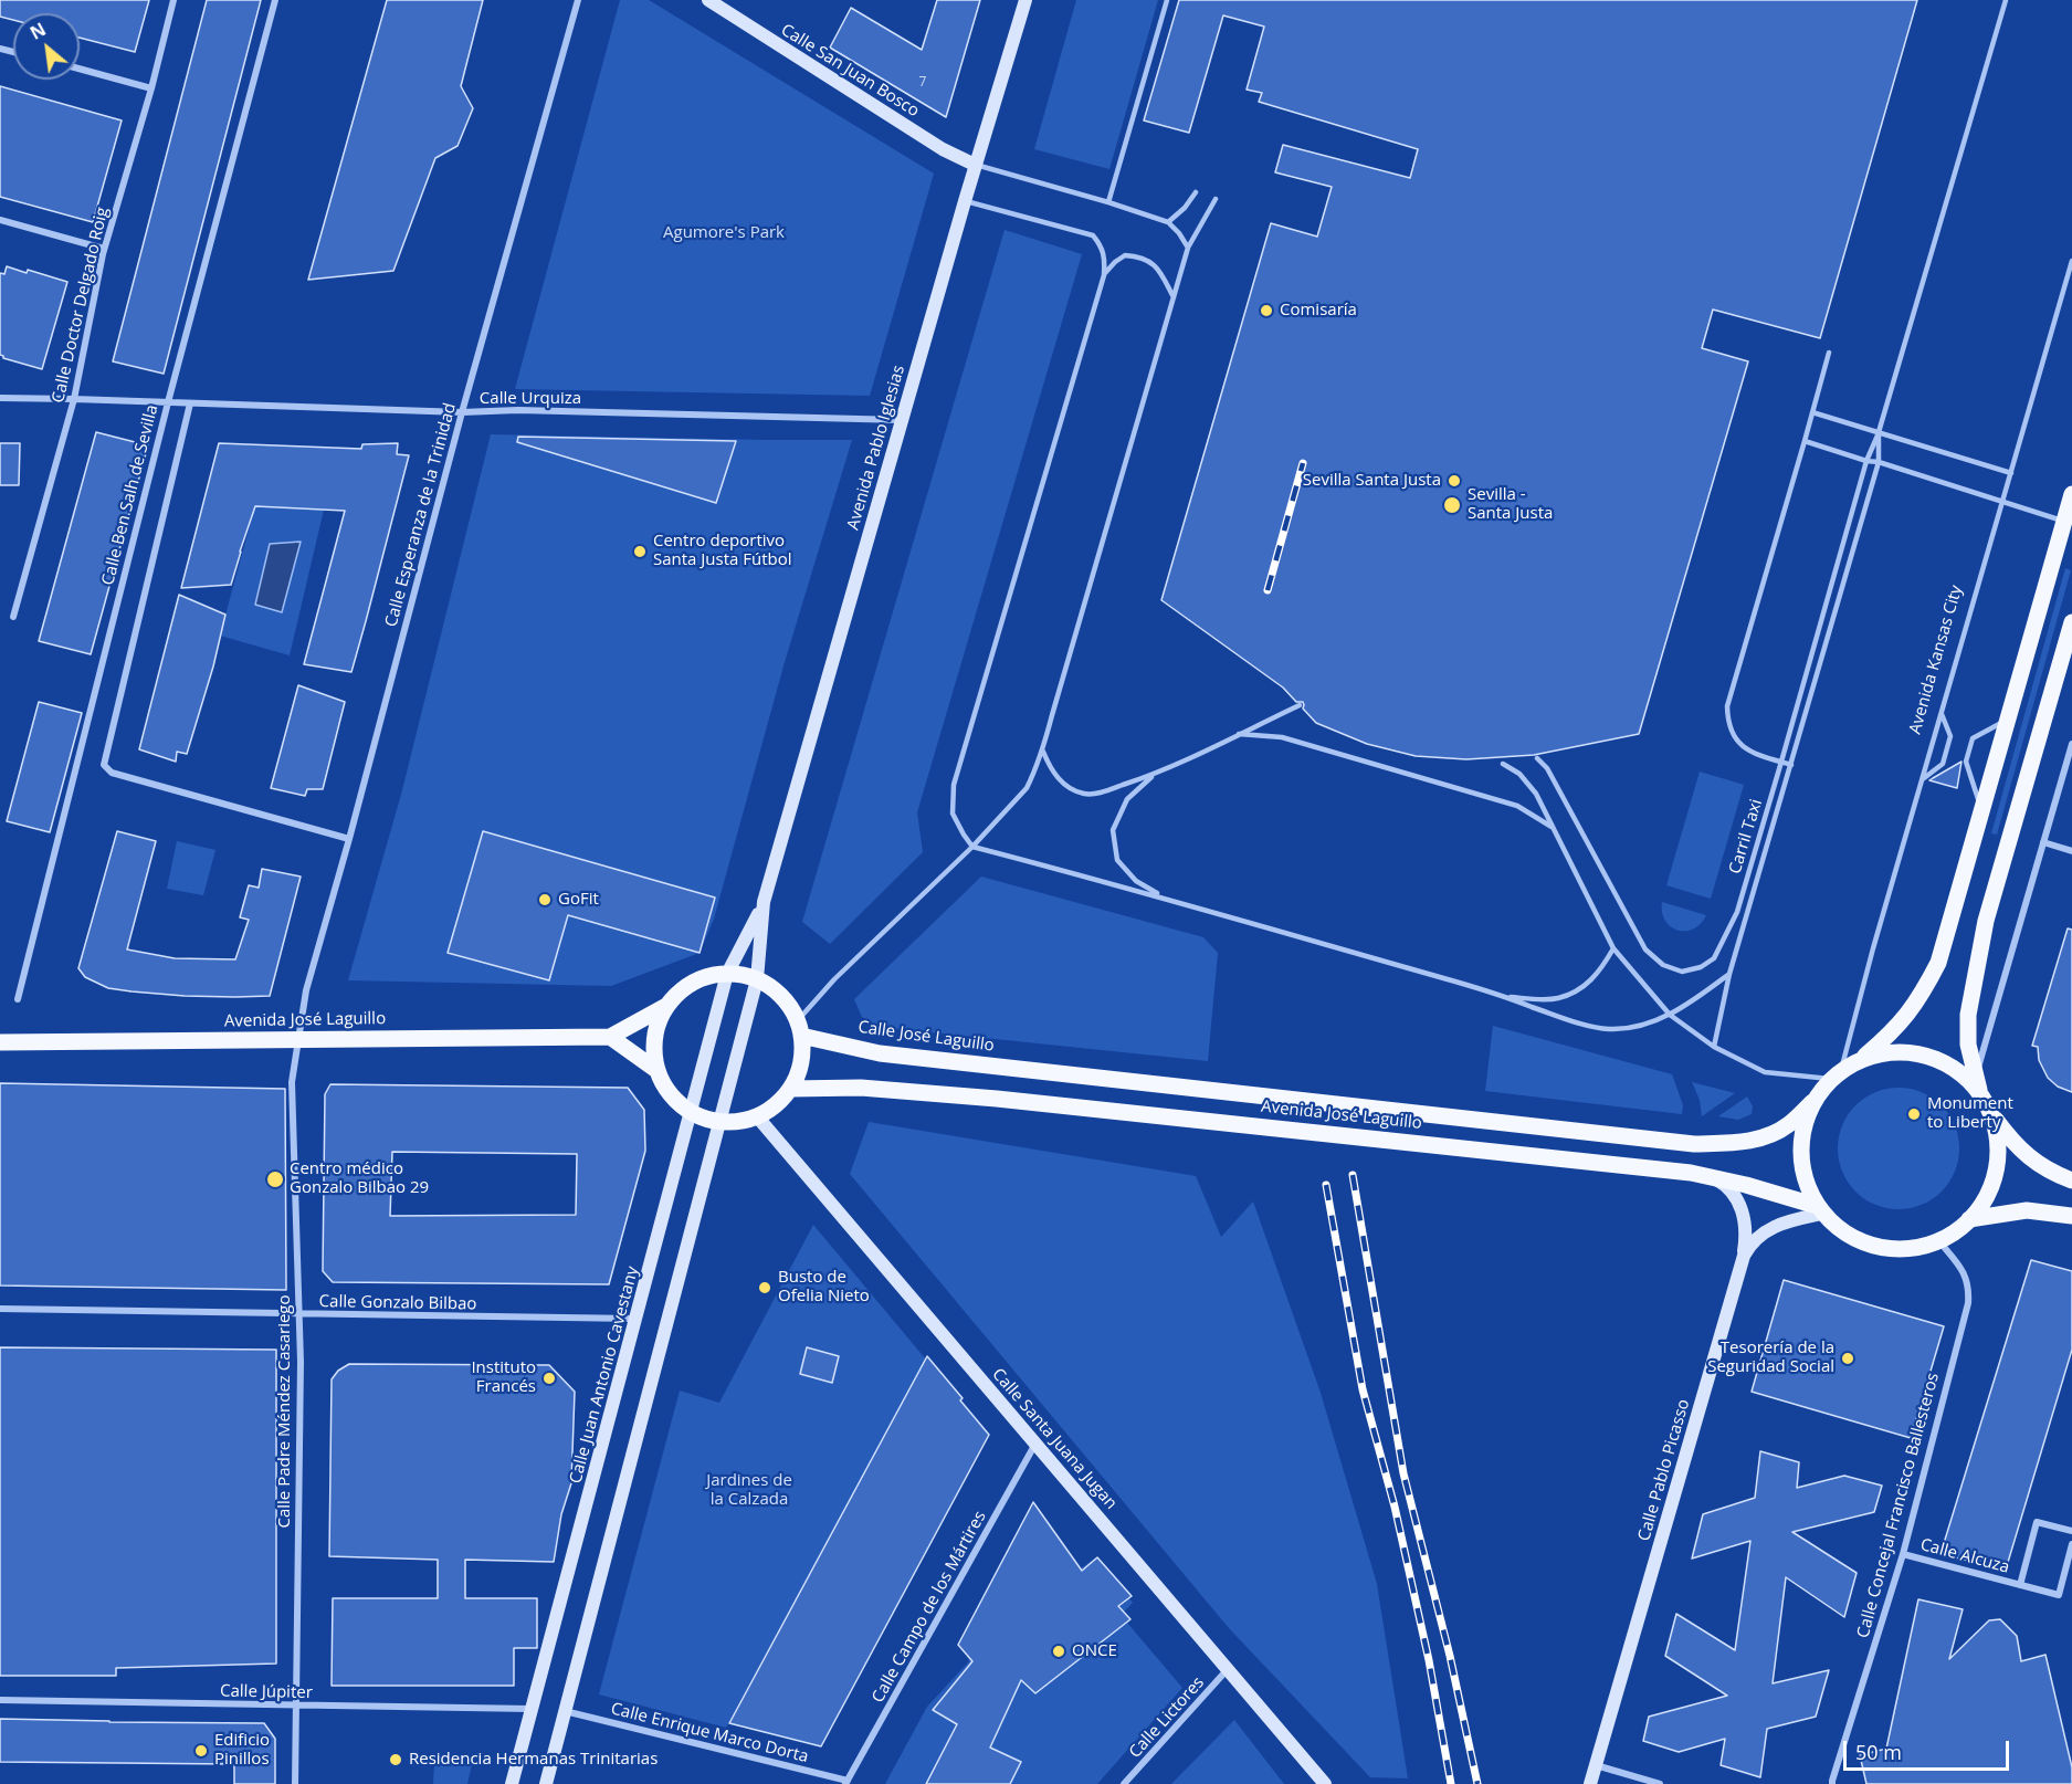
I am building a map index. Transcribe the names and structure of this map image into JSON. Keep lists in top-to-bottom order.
{
  "streets": {
    "main road": [
      "Calle San Juan Bosco",
      "Avenida Pablo Iglesias",
      "Avenida José Laguillo",
      "Calle José Laguillo",
      "Calle Juan Antonio Cavestany",
      "Calle Santa Juana Jugan",
      "Calle Pablo Picasso"
    ],
    "street": [
      "Calle Doctor Delgado Roig",
      "Calle Urquiza",
      "Calle Ben Salh de Sevilla",
      "Calle Esperanza de la Trinidad",
      "Calle Gonzalo Bilbao",
      "Calle Padre Méndez Casariego",
      "Calle Concejal Francisco Ballesteros",
      "Calle Alcuza",
      "Calle Campo de los Mártires",
      "Calle Júpiter",
      "Calle Lictores",
      "Calle Enrique Marco Dorta"
    ],
    "lane": ["Avenida Kansas City", "Carril Taxi"]
  },
  "crossings": [
    ["Calle San Juan Bosco", "Avenida Pablo Iglesias"],
    ["Calle Doctor Delgado Roig", "Calle Urquiza"],
    ["Calle Urquiza", "Avenida Pablo Iglesias"],
    ["Calle Urquiza", "Calle Ben Salh de Sevilla"],
    ["Calle Urquiza", "Calle Esperanza de la Trinidad"],
    ["Avenida Pablo Iglesias", "Calle Juan Antonio Cavestany"],
    ["Calle Esperanza de la Trinidad", "Avenida José Laguillo"],
    ["Calle Esperanza de la Trinidad", "Calle Padre Méndez Casariego"],
    ["Avenida Kansas City", "Avenida José Laguillo"],
    ["Avenida Kansas City", "Calle Pablo Picasso"],
    ["Avenida Kansas City", "Calle Concejal Francisco Ballesteros"],
    ["Avenida José Laguillo", "Calle José Laguillo"],
    ["Avenida José Laguillo", "Calle Padre Méndez Casariego"],
    ["Avenida José Laguillo", "Calle Pablo Picasso"],
    ["Avenida José Laguillo", "Calle Concejal Francisco Ballesteros"],
    ["Calle Gonzalo Bilbao", "Calle Juan Antonio Cavestany"],
    ["Calle Gonzalo Bilbao", "Calle Padre Méndez Casariego"],
    ["Calle Juan Antonio Cavestany", "Calle Júpiter"],
    ["Calle Padre Méndez Casariego", "Calle Júpiter"],
    ["Calle Santa Juana Jugan", "Calle Campo de los Mártires"],
    ["Calle Santa Juana Jugan", "Calle Lictores"],
    ["Calle Pablo Picasso", "Calle Concejal Francisco Ballesteros"],
    ["Calle Concejal Francisco Ballesteros", "Calle Alcuza"],
    ["Calle Campo de los Mártires", "Calle Enrique Marco Dorta"]
  ],
  "parks": ["Agumore's Park", "Jardines de la Calzada"],
  "places": [
    "Comisaría",
    "Sevilla Santa Justa",
    "Sevilla - Santa Justa",
    "Centro deportivo Santa Justa Fútbol",
    "GoFit",
    "Monument to Liberty",
    "Centro médico Gonzalo Bilbao 29",
    "Busto de Ofelia Nieto",
    "Tesorería de la Seguridad Social",
    "Instituto Francés",
    "ONCE",
    "Edificio Pinillos",
    "Residencia Hermanas Trinitarias"
  ],
  "house_numbers": ["7"],
  "scale_bar": "50 m",
  "north": "top left"
}
